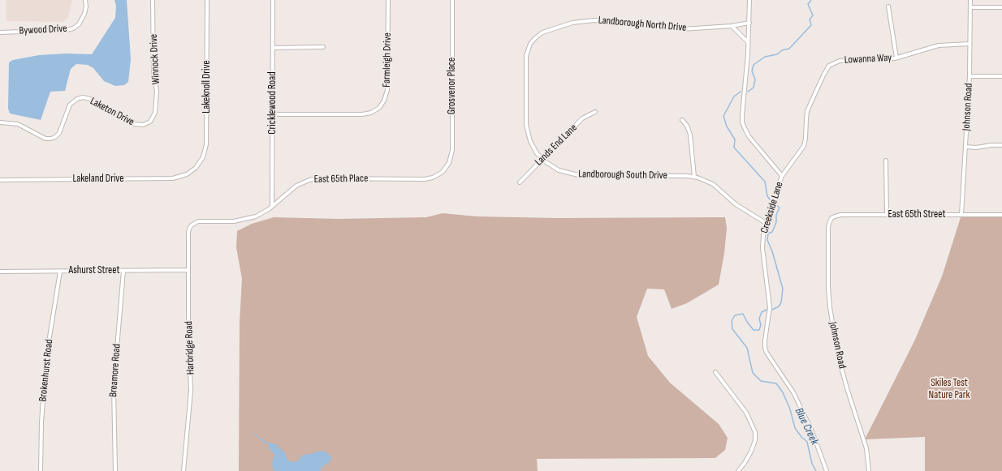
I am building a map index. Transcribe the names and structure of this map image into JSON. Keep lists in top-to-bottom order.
{
  "streets": {
    "street": [
      "Landborough North Drive",
      "Bywood Drive",
      "Winnock Drive",
      "Lowanna Way",
      "Farmleigh Drive",
      "Grosvenor Place",
      "Lakeknoll Drive",
      "Cricklewood Road",
      "Johnson Road",
      "Laketon Drive",
      "Lands End Lane",
      "Landborough South Drive",
      "Lakeland Drive",
      "East 65th Place",
      "Creekside Lane",
      "East 65th Street",
      "Ashurst Street",
      "Harbridge Road",
      "Brokenhurst Road",
      "Breamore Road"
    ]
  },
  "crossings": [
    ["Landborough North Drive", "Landborough South Drive"],
    ["Landborough North Drive", "Creekside Lane"],
    ["Winnock Drive", "Laketon Drive"],
    ["Lowanna Way", "Johnson Road"],
    ["Lowanna Way", "Creekside Lane"],
    ["Farmleigh Drive", "Cricklewood Road"],
    ["Grosvenor Place", "East 65th Place"],
    ["Lakeknoll Drive", "Lakeland Drive"],
    ["Cricklewood Road", "East 65th Place"],
    ["Johnson Road", "East 65th Street"],
    ["Lands End Lane", "Landborough South Drive"],
    ["Landborough South Drive", "Creekside Lane"],
    ["East 65th Place", "Harbridge Road"],
    ["Ashurst Street", "Harbridge Road"],
    ["Ashurst Street", "Brokenhurst Road"],
    ["Ashurst Street", "Breamore Road"]
  ],
  "water": ["Blue Creek"],
  "parks": ["Skiles Test Nature Park"]
}
